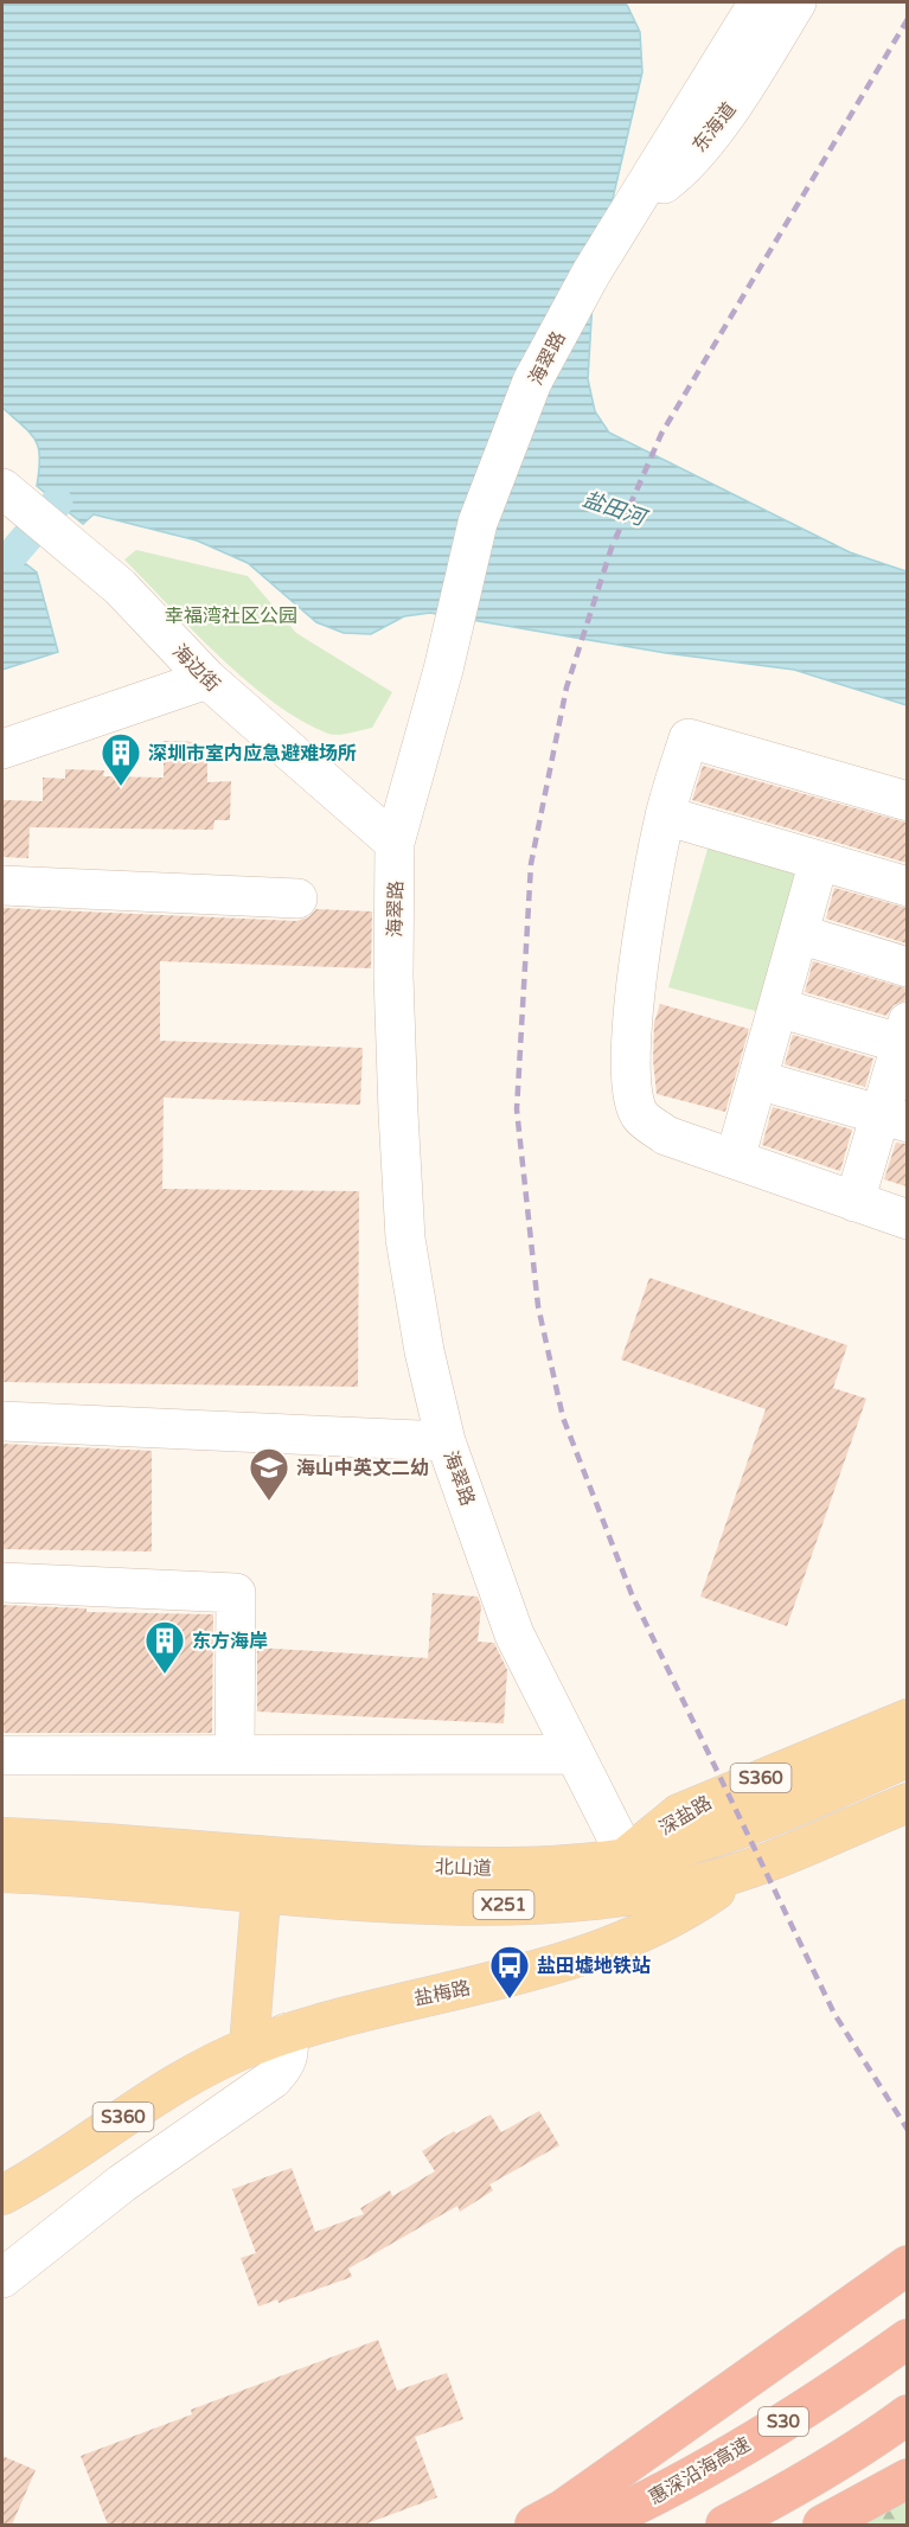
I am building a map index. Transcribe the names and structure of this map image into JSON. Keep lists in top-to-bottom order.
{
  "streets": {
    "highway": ["S30", "惠深沿海高速"],
    "main road": [
      "S360",
      "深盐路",
      "北山道",
      "X251",
      "盐梅路"
    ],
    "street": ["海翠路", "海边街"]
  },
  "crossings": [
    ["海翠路", "海边街"],
    ["海翠路", "深盐路"],
    ["海翠路", "北山道"],
    ["深盐路", "北山道"],
    ["北山道", "盐梅路"]
  ],
  "water": ["盐田河"],
  "parks": ["幸福湾社区公园"],
  "places": {
    "building": ["深圳市室内应急避难场所", "东方海岸"],
    "school or university": ["海山中英文二幼"],
    "bus stop": ["盐田墟地铁站"]
  }
}
